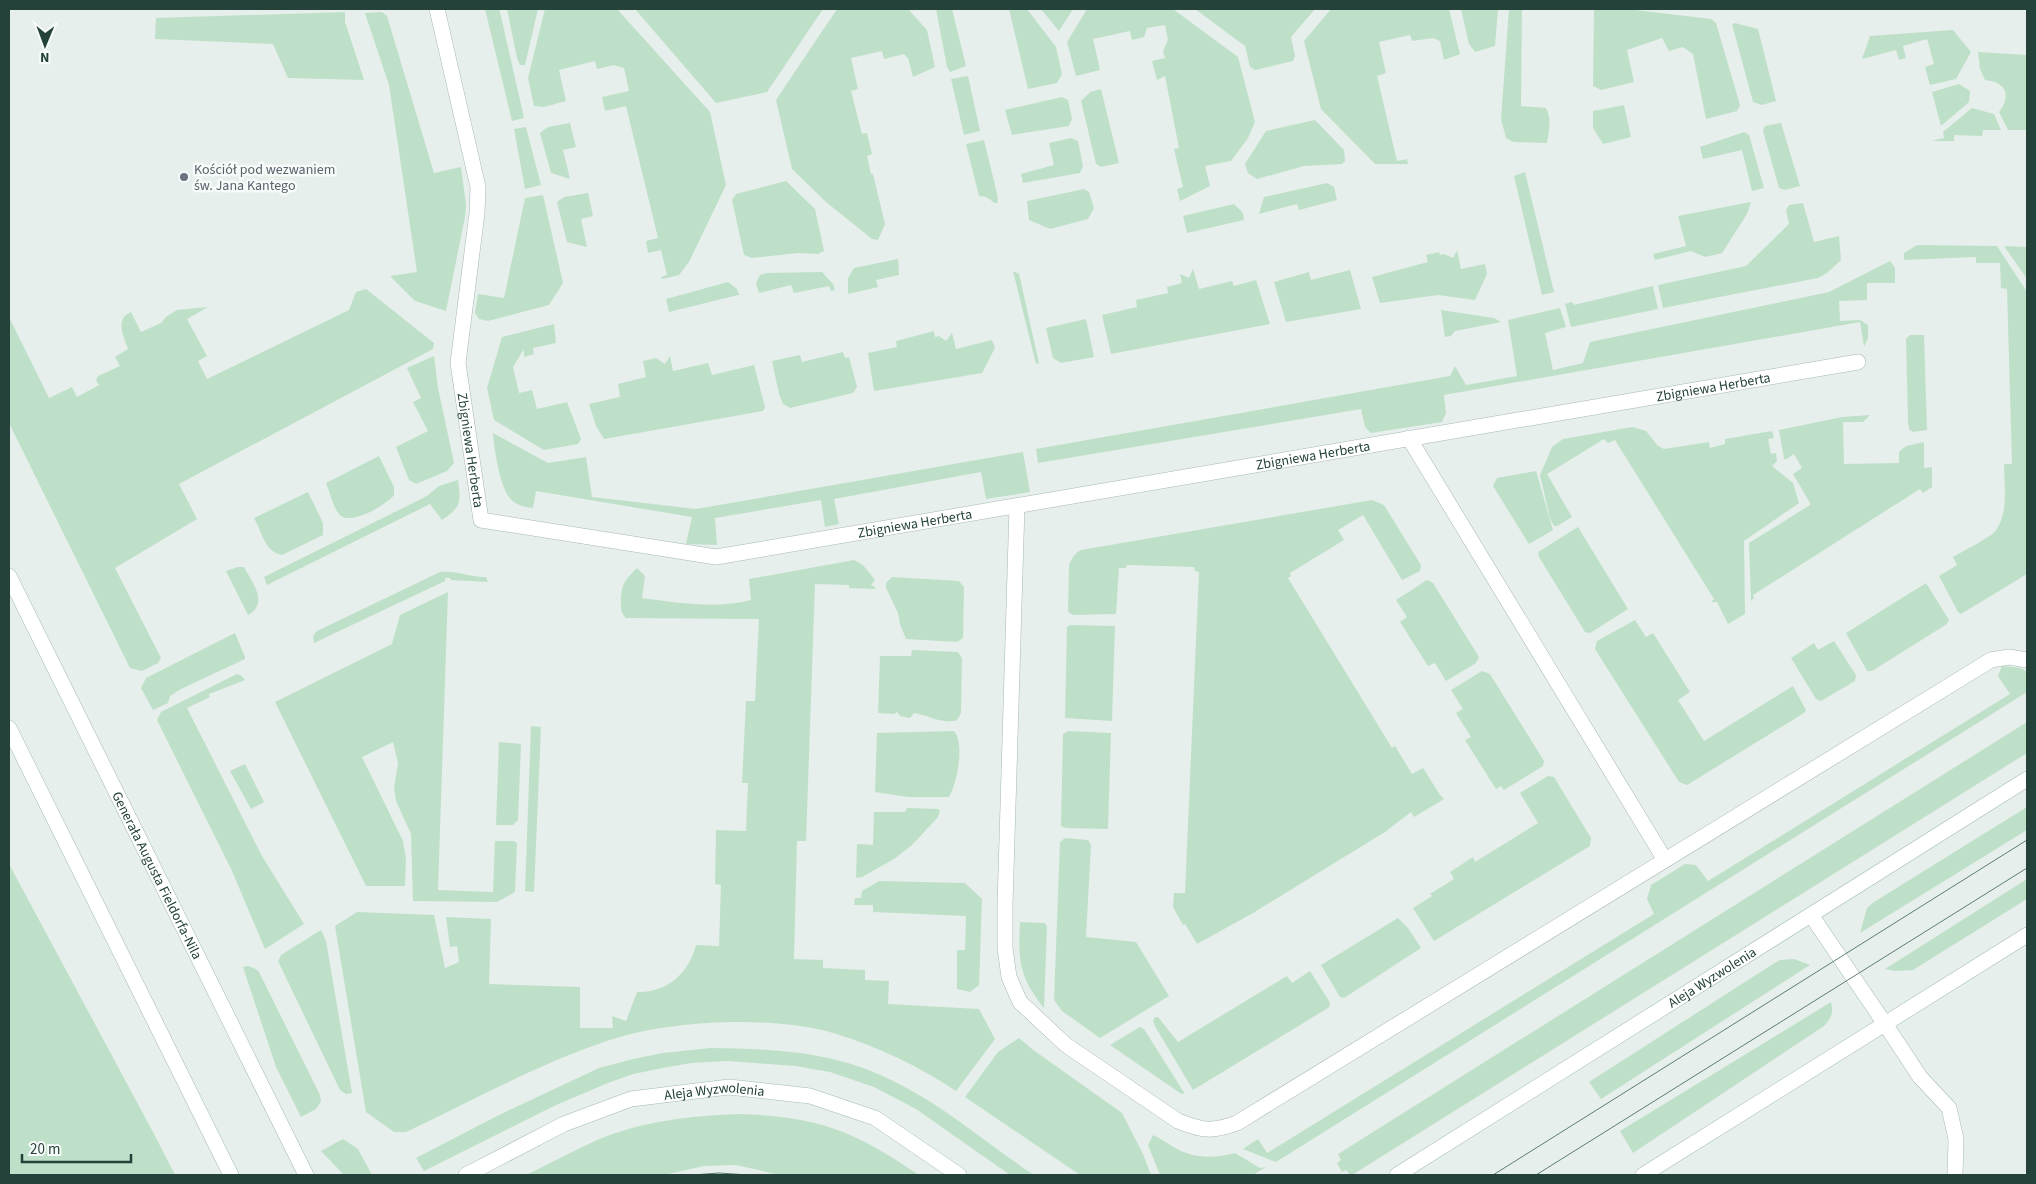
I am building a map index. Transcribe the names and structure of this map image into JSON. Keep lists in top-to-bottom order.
{
  "streets": {
    "street": ["Zbigniewa Herberta", "Generała Augusta Fieldorfa-Nila", "Aleja Wyzwolenia"]
  },
  "places": ["Kościół pod wezwaniem św. Jana Kantego"],
  "scale_bar": "20 m",
  "north": "bottom"
}
